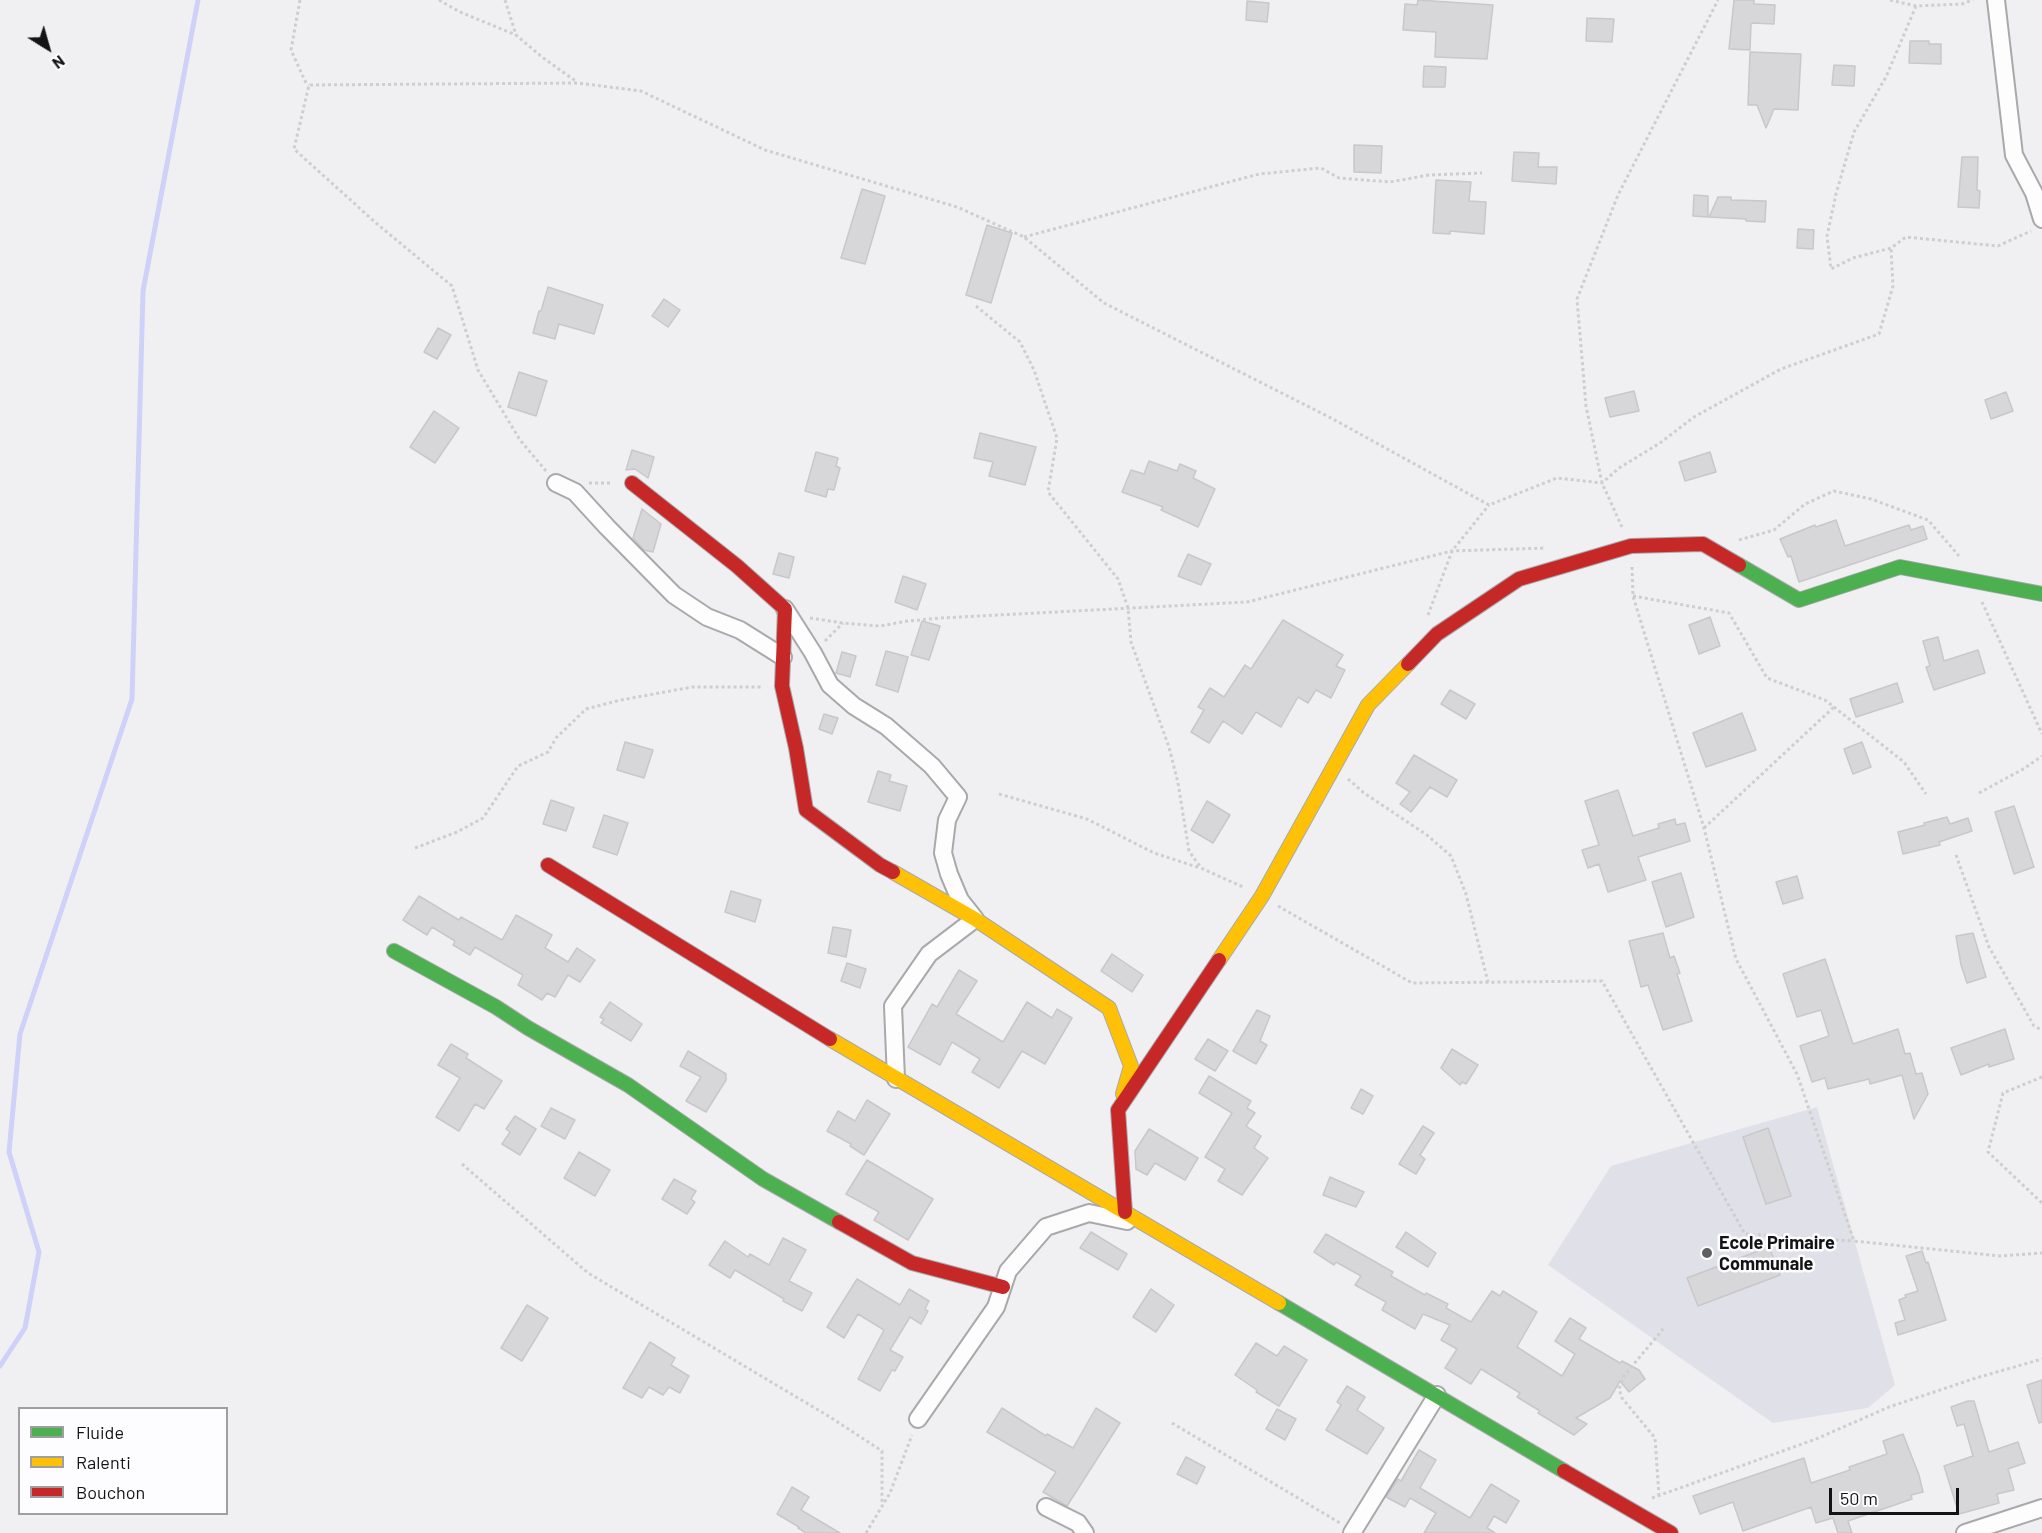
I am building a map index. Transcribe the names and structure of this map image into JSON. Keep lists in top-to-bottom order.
{
  "places": ["Ecole Primaire Communale"],
  "legend": ["Fluide", "Ralenti", "Bouchon"],
  "scale_bar": "50 m",
  "north": "bottom right"
}
